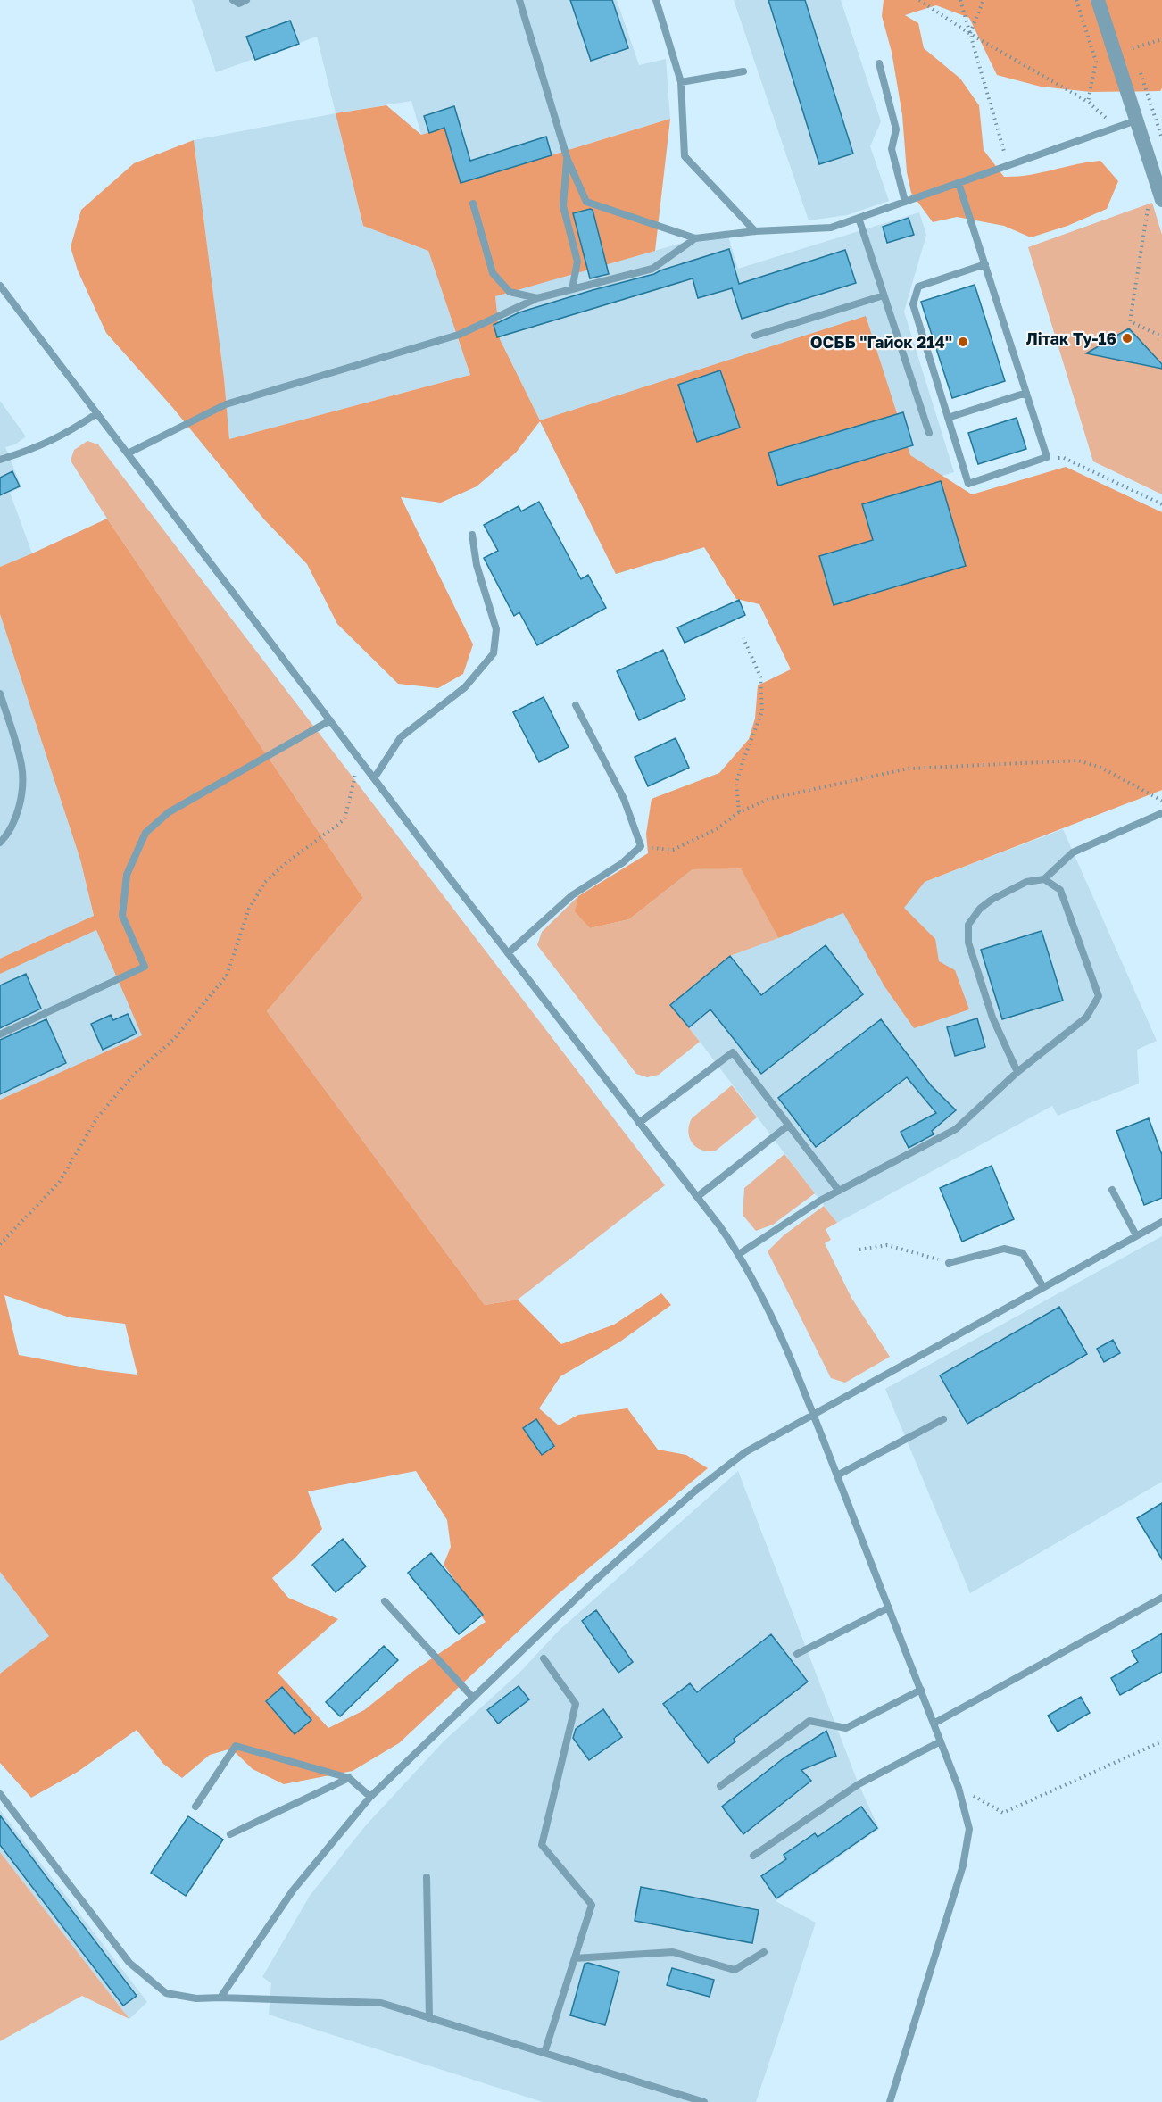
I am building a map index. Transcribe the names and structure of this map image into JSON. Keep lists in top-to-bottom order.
{
  "places": ["Літак Ту-16", "ОСББ \"Гайок 214\""]
}
